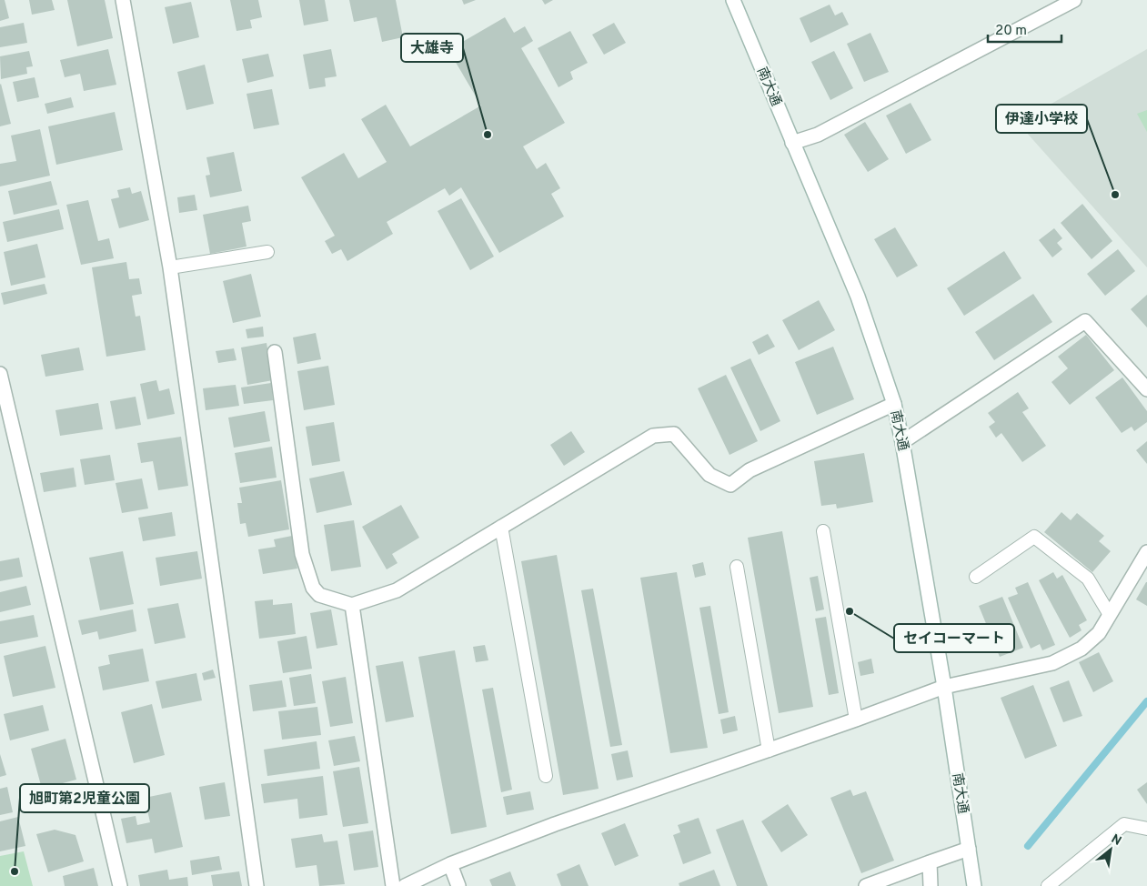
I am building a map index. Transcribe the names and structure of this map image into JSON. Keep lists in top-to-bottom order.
{
  "streets": {
    "street": ["南大通"]
  },
  "places": [
    "大雄寺",
    "伊達小学校",
    "セイコーマート",
    "旭町第2児童公園"
  ],
  "scale_bar": "20 m",
  "north": "top right"
}
